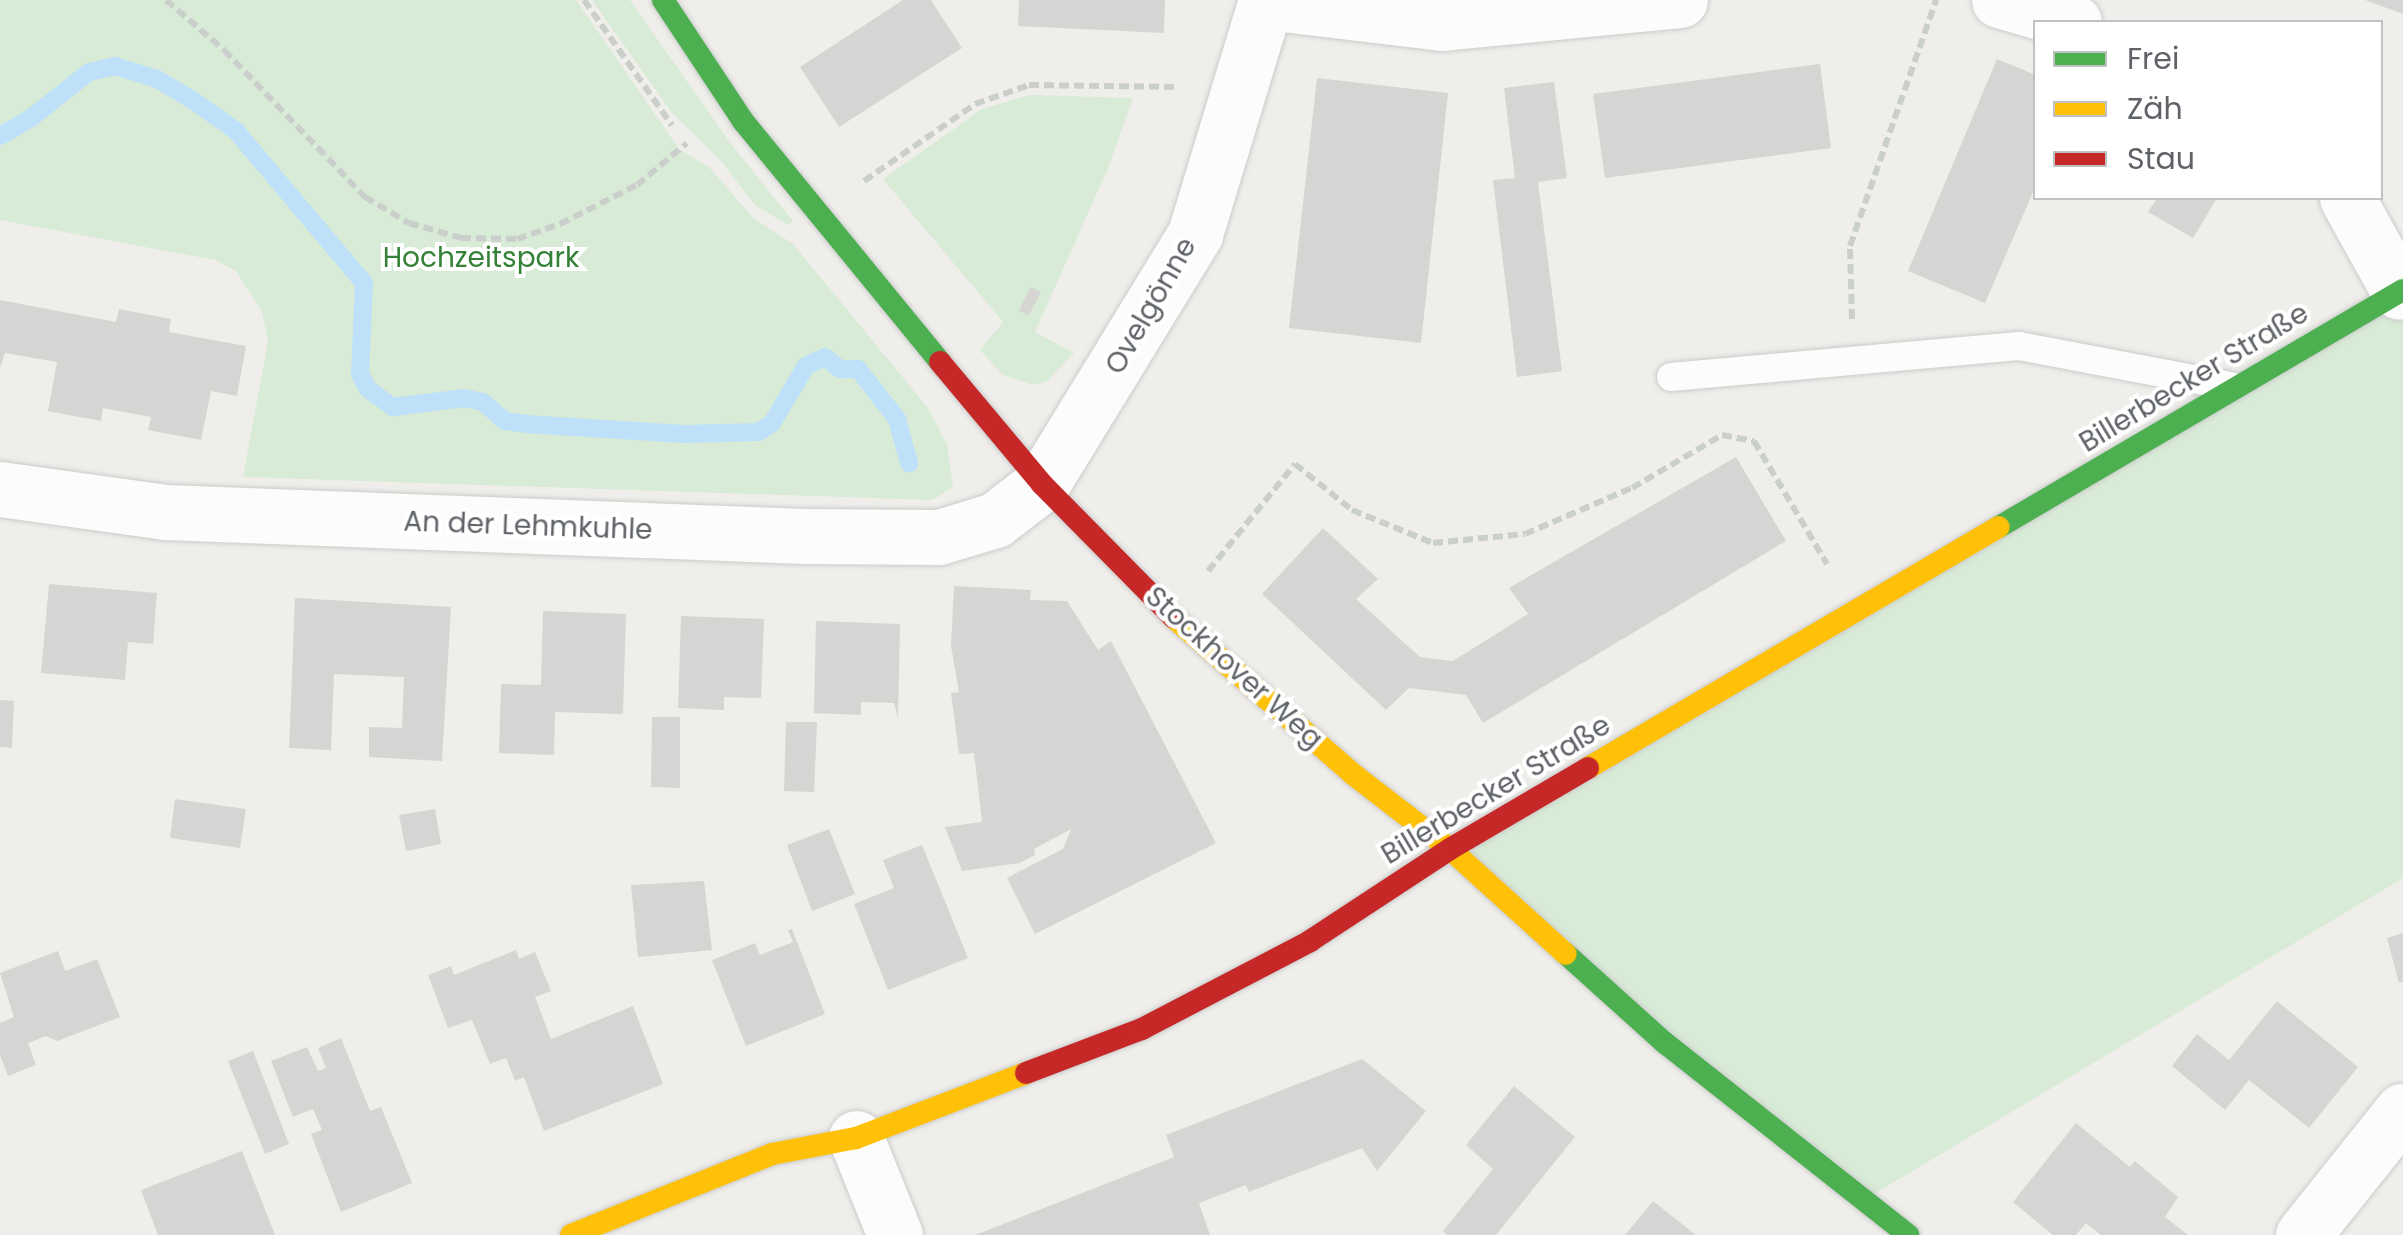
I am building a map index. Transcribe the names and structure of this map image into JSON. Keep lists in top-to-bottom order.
{
  "streets": {
    "street": [
      "Ovelgönne",
      "Billerbecker Straße",
      "An der Lehmkuhle",
      "Stockhover Weg"
    ]
  },
  "crossings": [
    ["Ovelgönne", "An der Lehmkuhle"],
    ["Ovelgönne", "Stockhover Weg"],
    ["Billerbecker Straße", "Stockhover Weg"],
    ["An der Lehmkuhle", "Stockhover Weg"]
  ],
  "parks": ["Hochzeitspark"],
  "legend": ["Frei", "Zäh", "Stau"]
}
